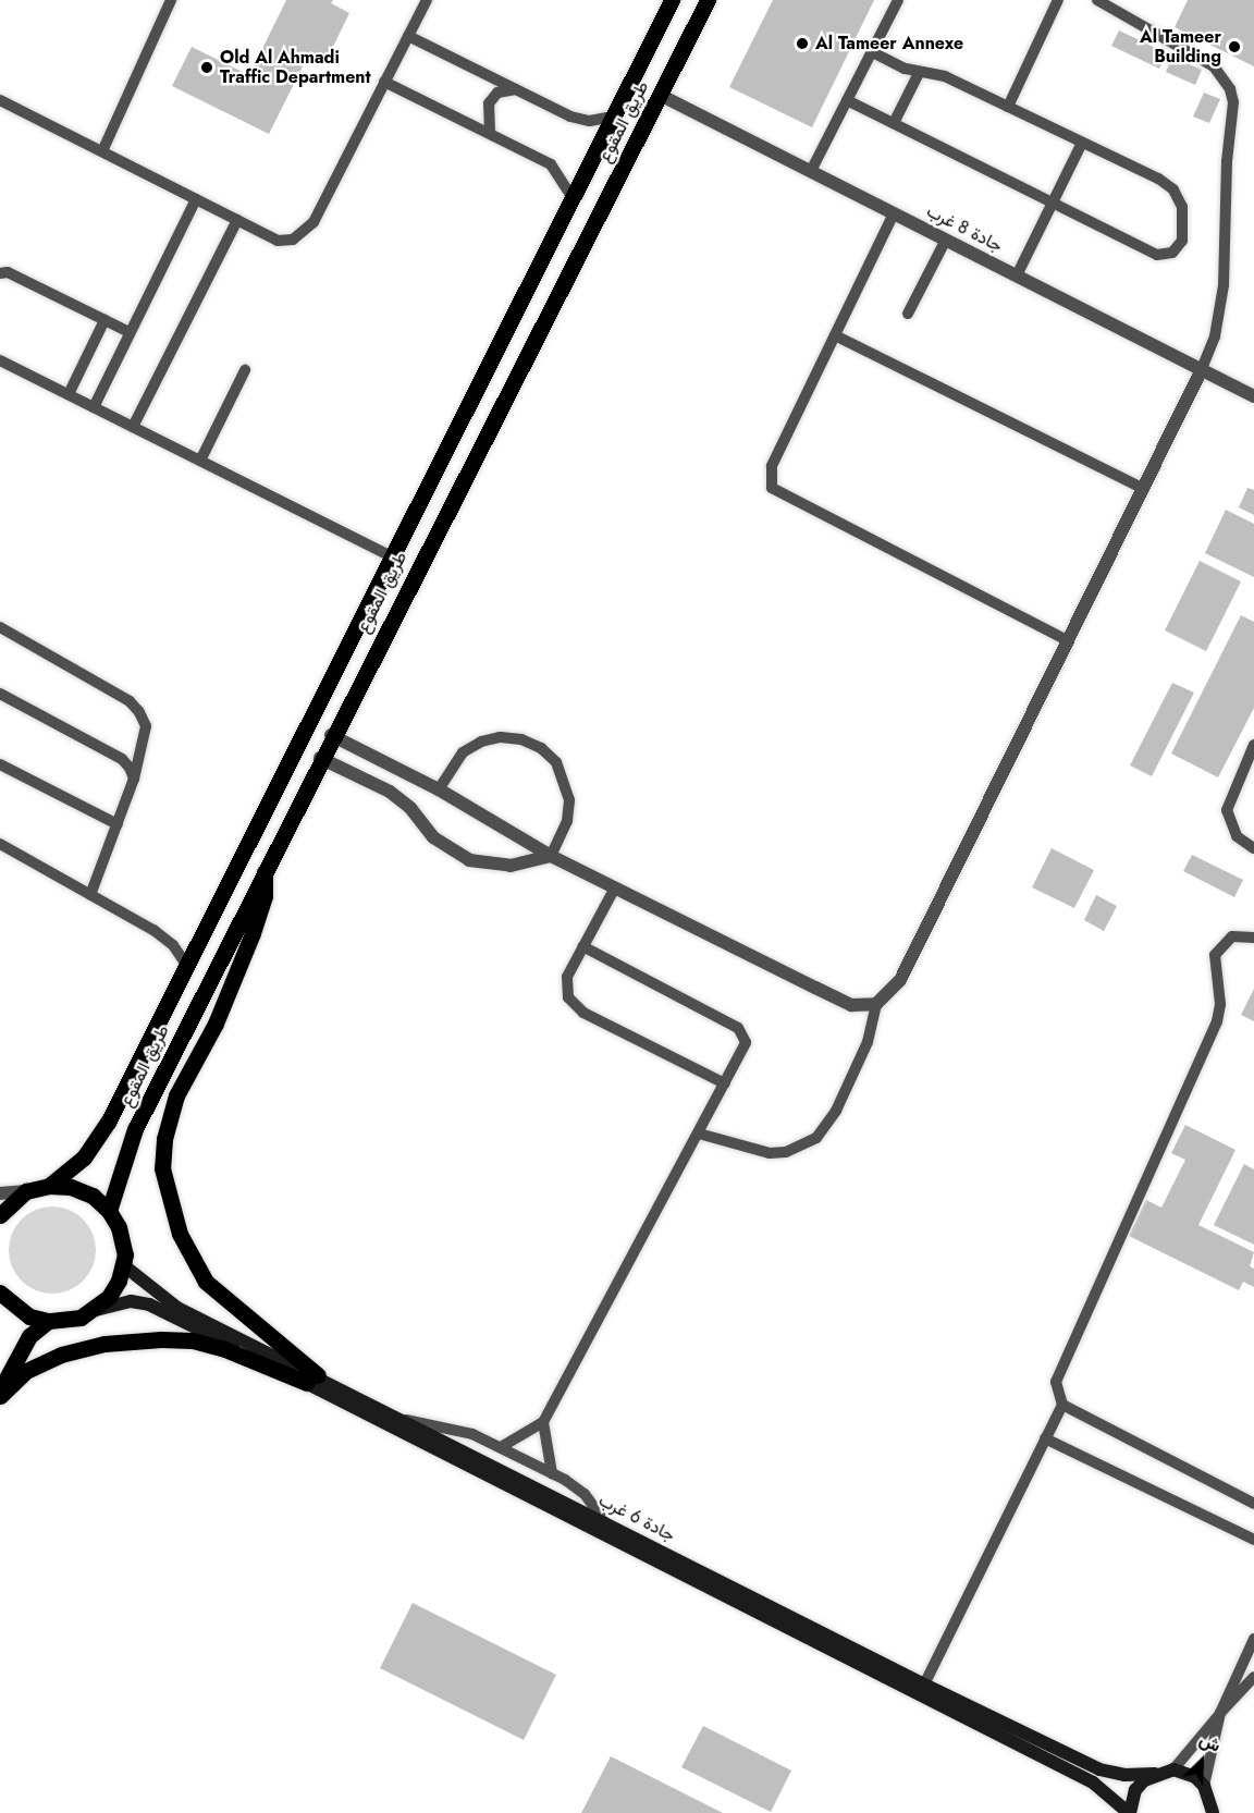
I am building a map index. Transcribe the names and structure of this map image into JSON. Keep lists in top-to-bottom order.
{
  "streets": {
    "main road": ["طريق المقوع", "جادة 6 غرب"],
    "street": ["جادة 8 غرب"]
  },
  "crossings": [
    ["طريق المقوع", "جادة 8 غرب"]
  ],
  "places": ["Al Tameer Annexe", "Al Tameer Building", "Old Al Ahmadi Traffic Department"],
  "north": "top right"
}
